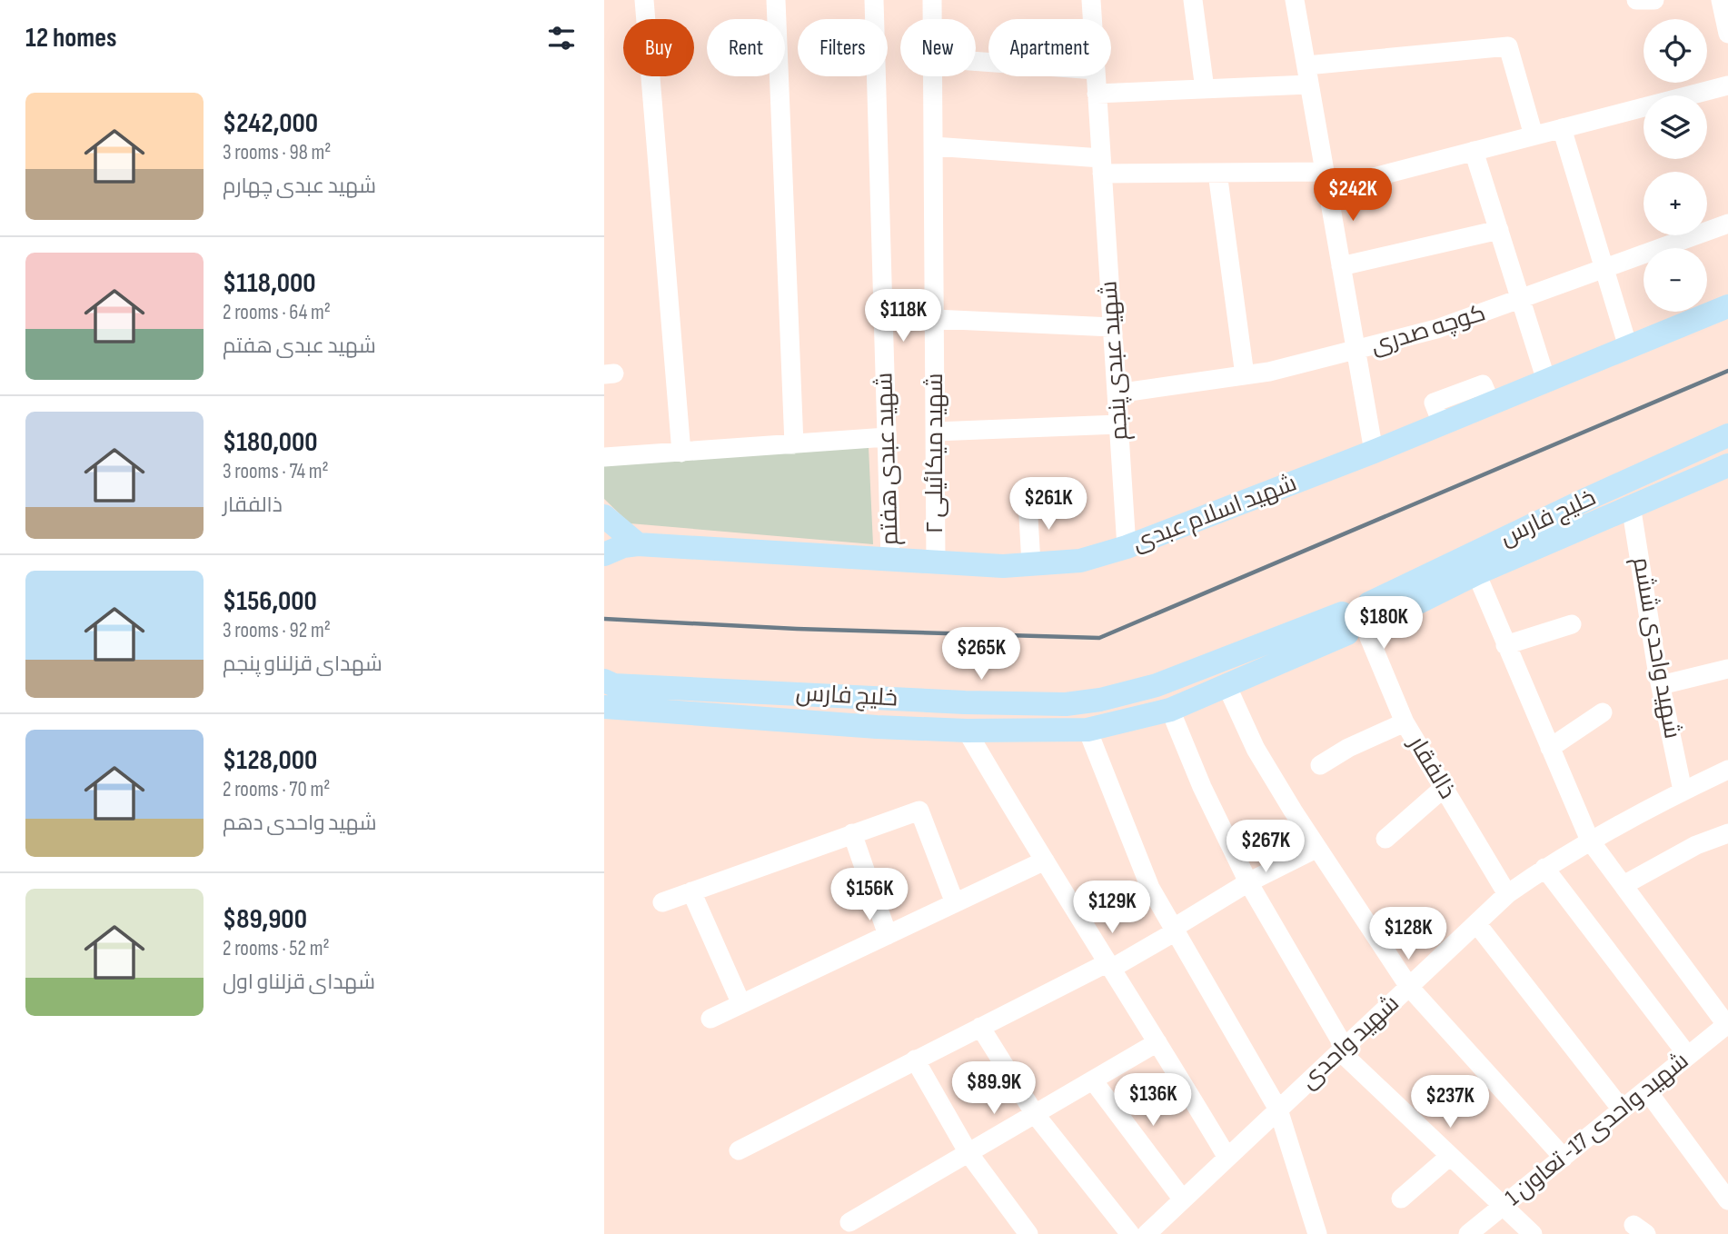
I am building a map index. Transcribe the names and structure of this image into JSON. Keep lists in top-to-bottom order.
{
  "streets": {
    "main road": ["شهید اسلام عبدی", "خلیج فارس"],
    "street": [
      "کوچه صدری",
      "شهید عبدی پنجم",
      "شهید میکائیلی ۲",
      "شهید عبدی هفتم",
      "شهید واحدی ششم",
      "ذالفقار",
      "شهید واحدی",
      "شهید واحدی 17- تعاون 1"
    ]
  },
  "crossings": [
    ["کوچه صدری", "شهید عبدی پنجم"],
    ["شهید عبدی پنجم", "شهید اسلام عبدی"],
    ["شهید میکائیلی ۲", "شهید اسلام عبدی"],
    ["شهید عبدی هفتم", "شهید اسلام عبدی"],
    ["خلیج فارس", "شهید واحدی ششم"],
    ["خلیج فارس", "ذالفقار"],
    ["شهید واحدی ششم", "شهید واحدی"],
    ["ذالفقار", "شهید واحدی"]
  ],
  "page": {
    "heading": "12 homes",
    "map_buttons": ["+", "−"],
    "chip": [
      "Buy",
      "Rent",
      "Filters",
      "New",
      "Apartment"
    ],
    "list": [
      {
        "name": "$242,000",
        "note": "3 rooms · 98 m² · شهید عبدی چهارم"
      },
      {
        "name": "$118,000",
        "note": "2 rooms · 64 m² · شهید عبدی هفتم"
      },
      {
        "name": "$180,000",
        "note": "3 rooms · 74 m² · ذالفقار"
      },
      {
        "name": "$156,000",
        "note": "3 rooms · 92 m² · شهدای قزلناو پنجم"
      },
      {
        "name": "$128,000",
        "note": "2 rooms · 70 m² · شهید واحدی دهم"
      },
      {
        "name": "$89,900",
        "note": "2 rooms · 52 m² · شهدای قزلناو اول"
      }
    ],
    "price": [
      "$242K",
      "$118K",
      "$261K",
      "$180K",
      "$265K",
      "$267K",
      "$156K",
      "$129K",
      "$128K",
      "$89.9K",
      "$136K",
      "$237K"
    ]
  }
}
